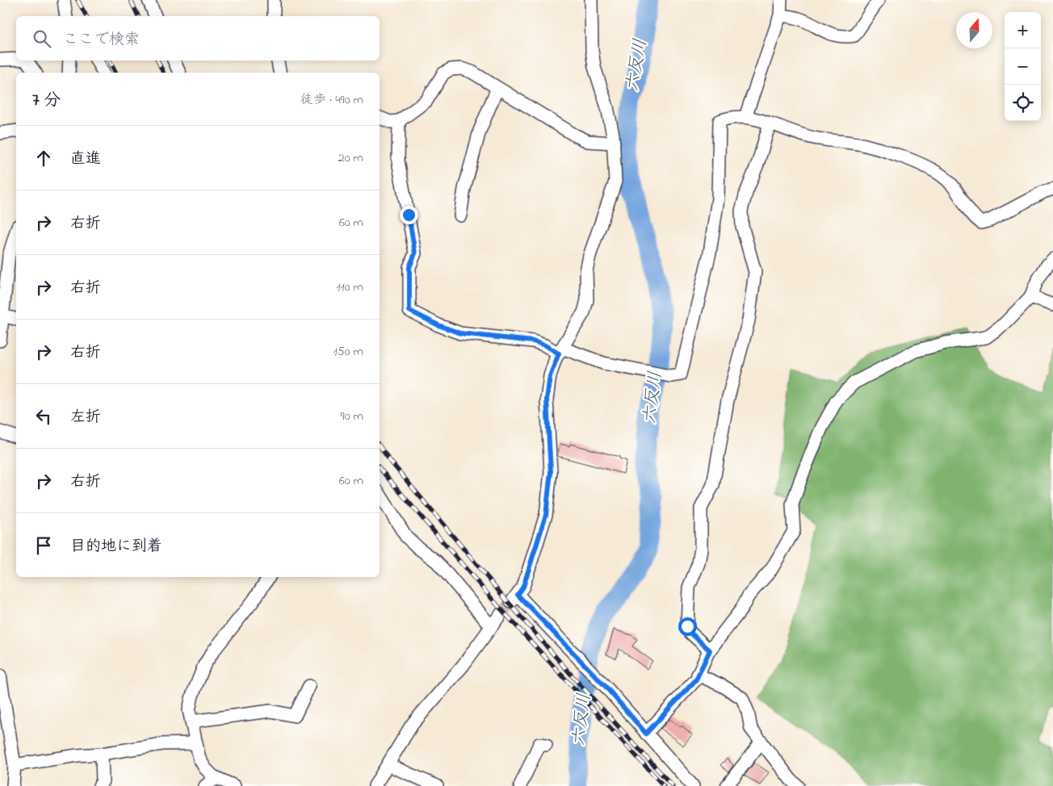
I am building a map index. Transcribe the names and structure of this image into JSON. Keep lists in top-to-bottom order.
{
  "water": ["六反川"],
  "north": "top",
  "page": {
    "map_buttons": ["+", "−"],
    "search": "ここで検索",
    "heading": ["7 分", "徒歩 · 490 m"],
    "list": [
      ["直進", "20 m"],
      ["右折", "60 m"],
      ["右折", "110 m"],
      ["右折", "150 m"],
      ["左折", "90 m"],
      ["右折", "60 m"],
      "目的地に到着"
    ]
  }
}
